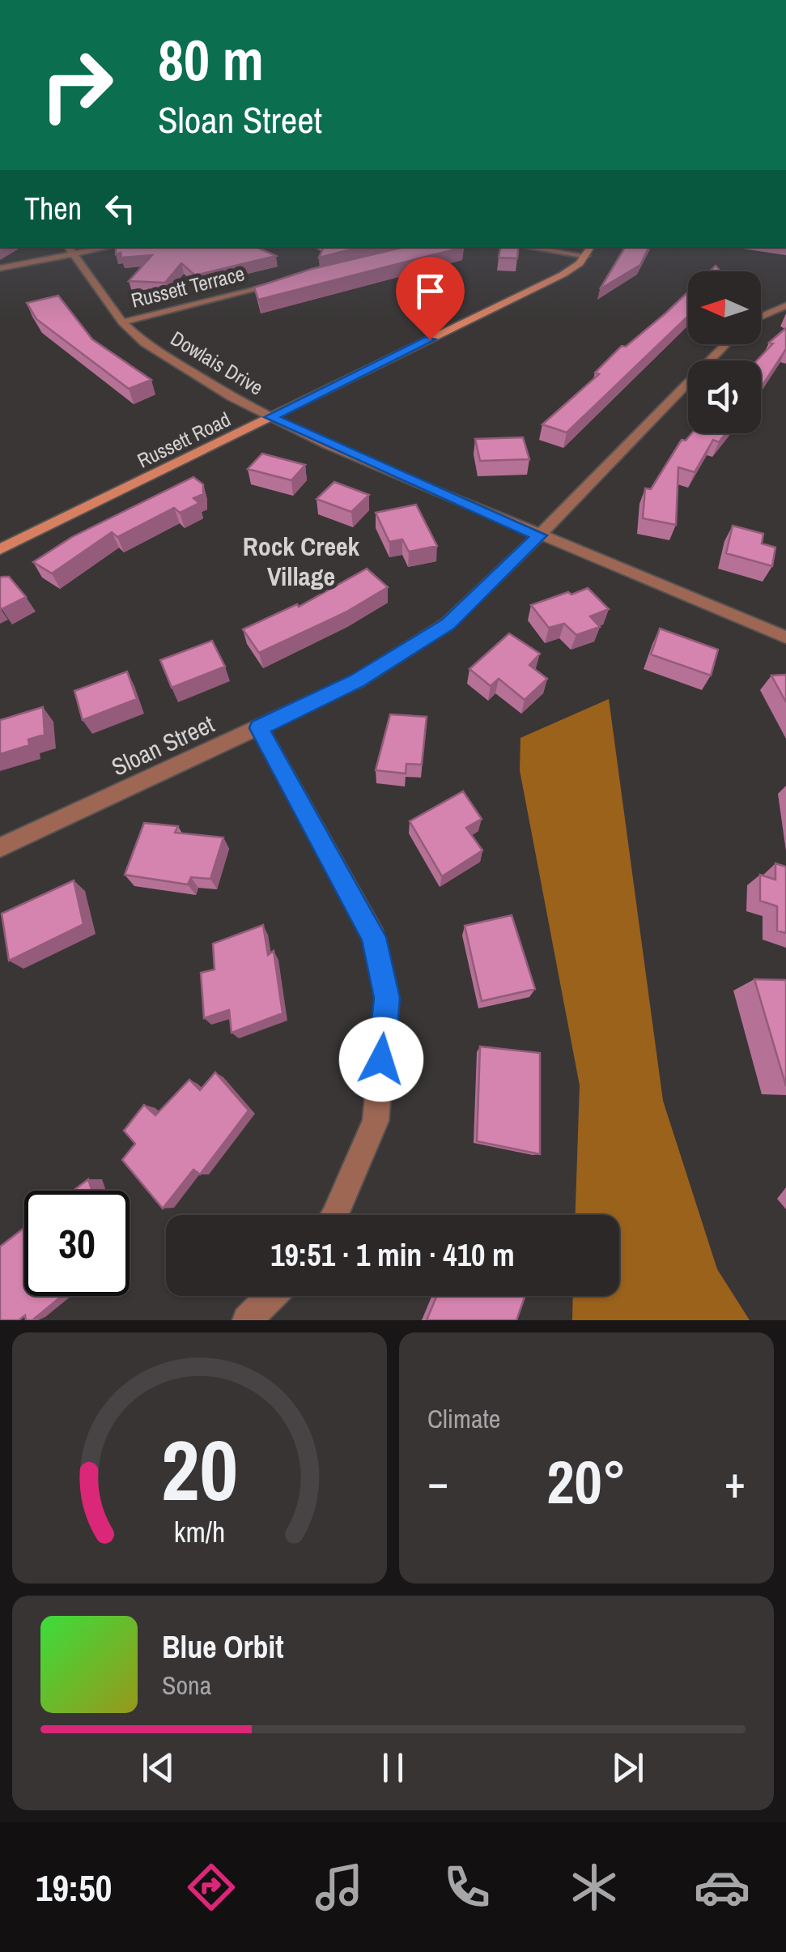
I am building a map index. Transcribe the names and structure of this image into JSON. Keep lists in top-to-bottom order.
{
  "streets": {
    "street": [
      "Russett Terrace",
      "Dowlais Drive",
      "Russett Road",
      "Sloan Street"
    ]
  },
  "crossings": [
    ["Russett Terrace", "Dowlais Drive"],
    ["Dowlais Drive", "Russett Road"],
    ["Dowlais Drive", "Sloan Street"]
  ],
  "districts": ["Rock Creek Village"],
  "north": "left",
  "page": {
    "turn": ["80 m", "Sloan Street"],
    "then": "Then",
    "limit": "30",
    "trip": "19:51 · 1 min · 410 m",
    "tile": "Climate",
    "heat": ["−", "20°", "+"],
    "song": ["Blue Orbit", "Sona"],
    "tabs": "19:50",
    "gauge": ["20", "km/h"]
  }
}
